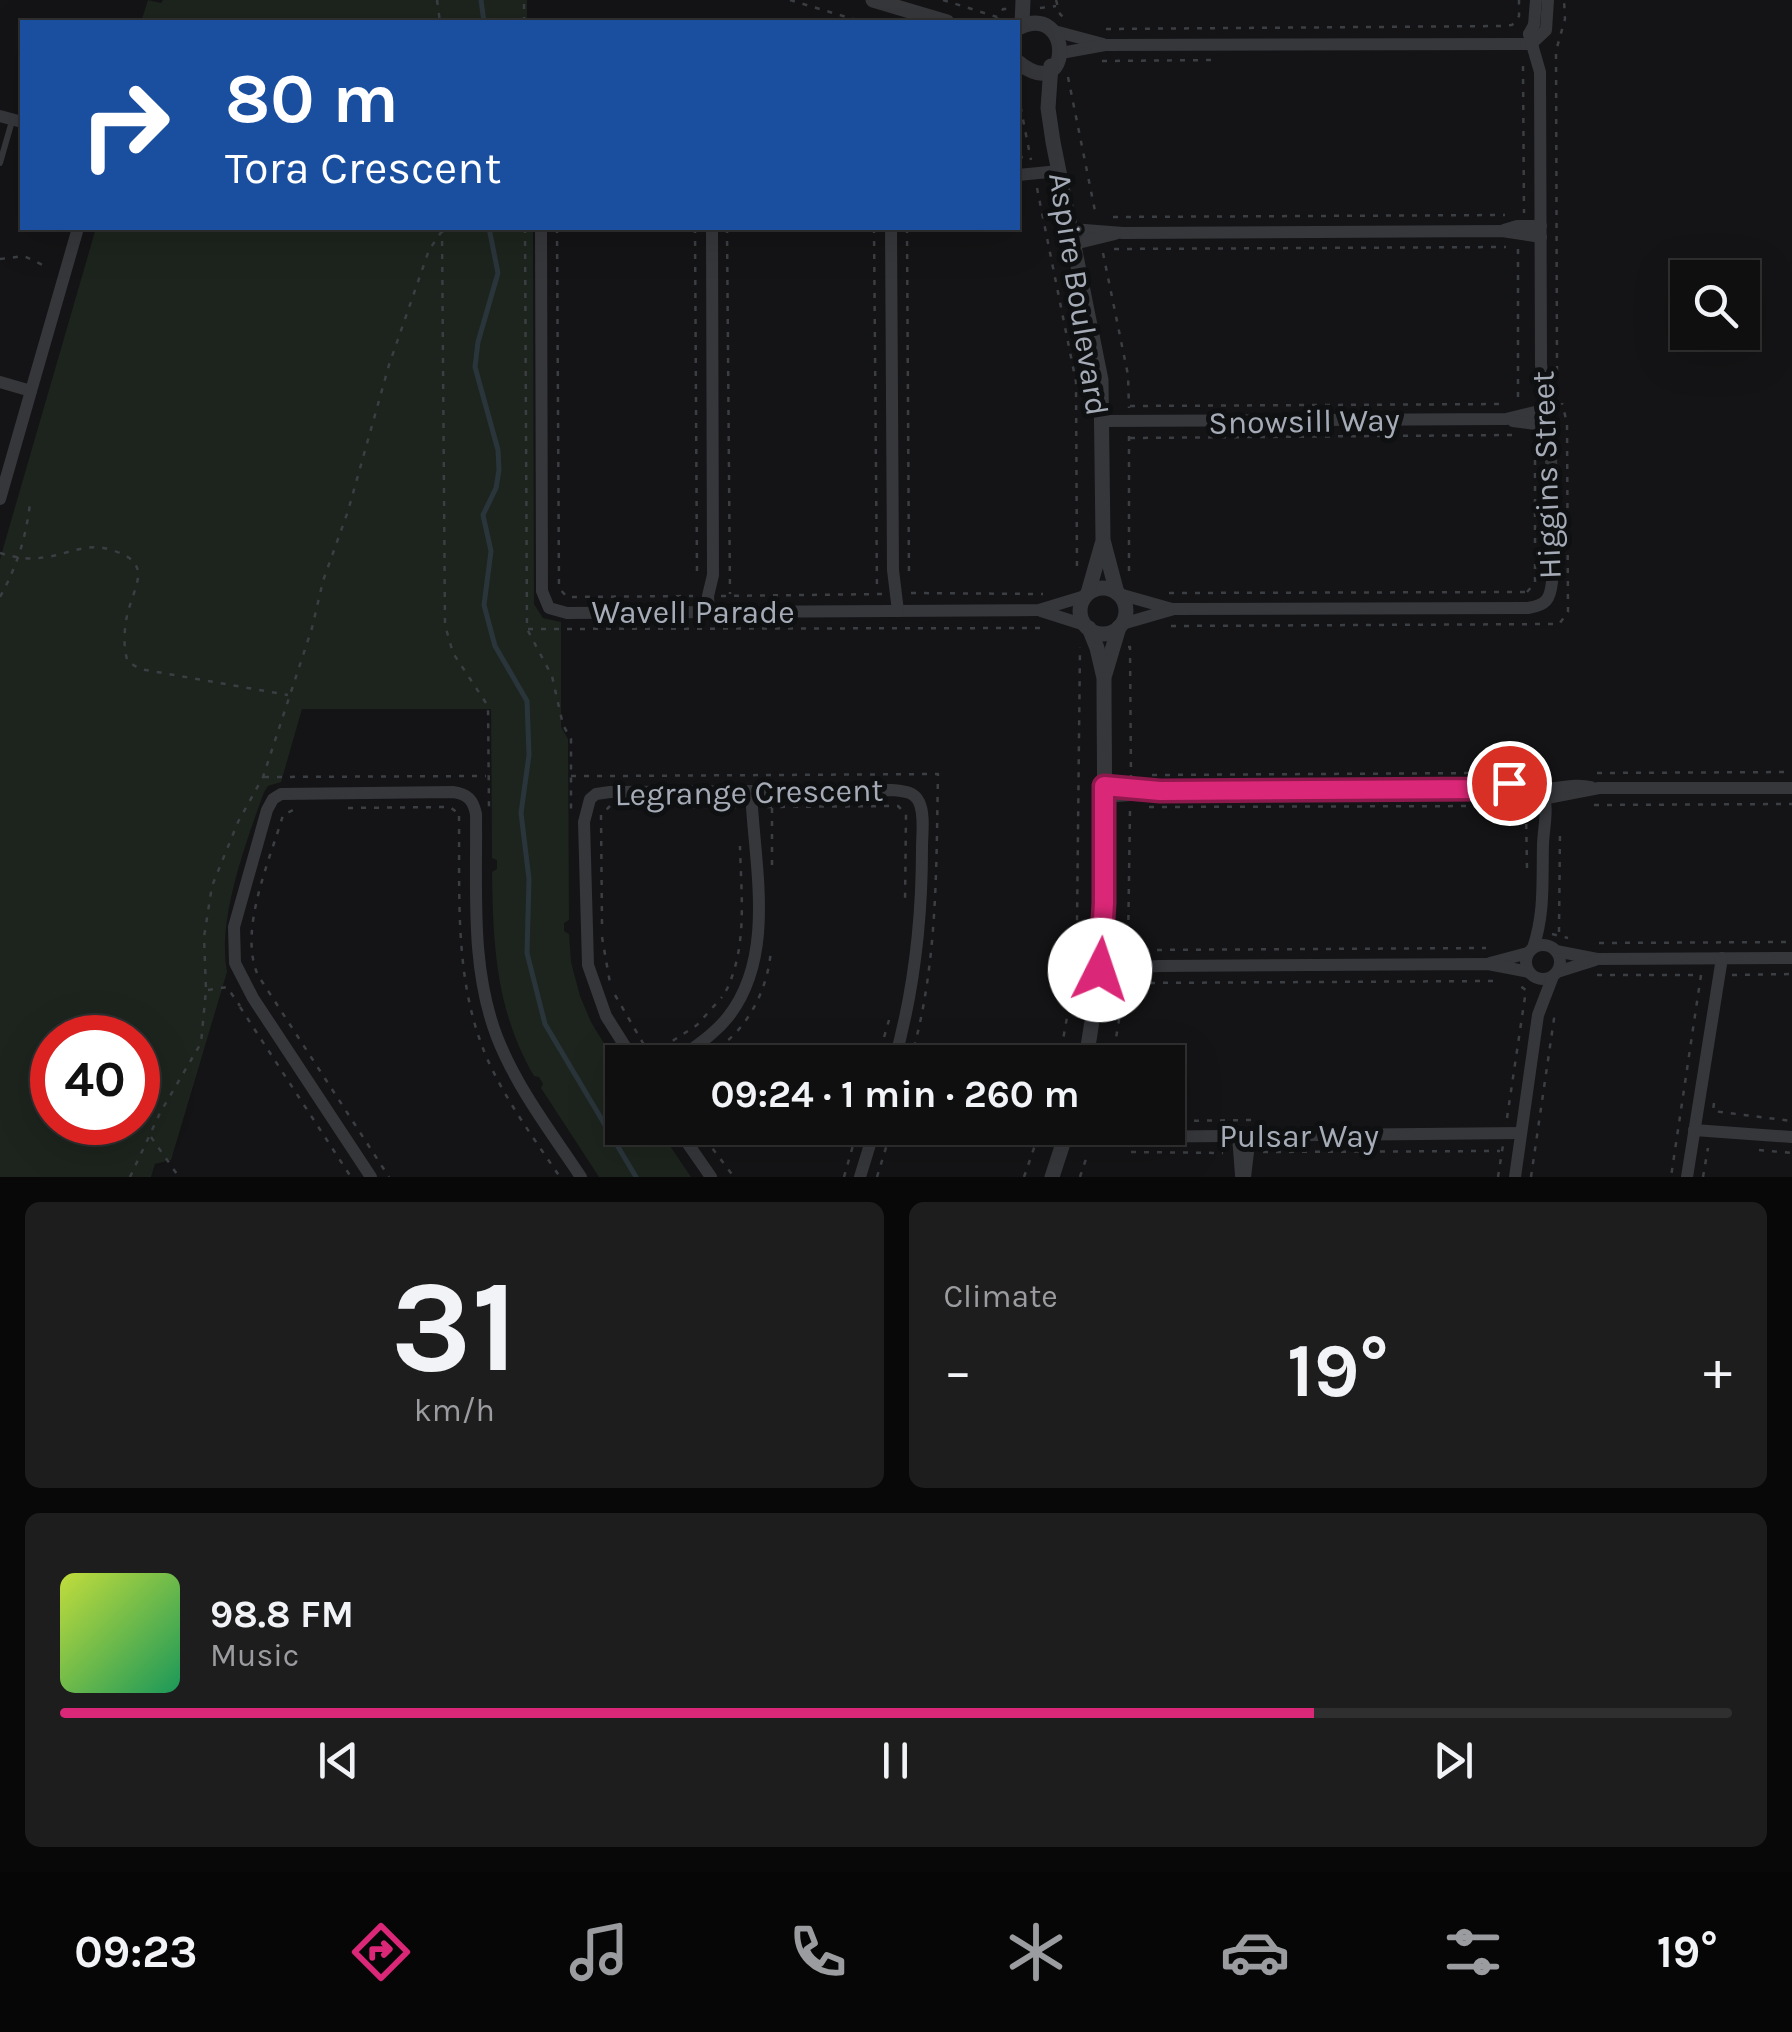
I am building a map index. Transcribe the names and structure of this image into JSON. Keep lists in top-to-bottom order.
{
  "streets": {
    "street": [
      "Aspire Boulevard",
      "Snowsill Way",
      "Higgins Street",
      "Wavell Parade",
      "Legrange Crescent",
      "Pulsar Way"
    ]
  },
  "crossings": [
    ["Aspire Boulevard", "Snowsill Way"],
    ["Aspire Boulevard", "Higgins Street"],
    ["Aspire Boulevard", "Wavell Parade"],
    ["Snowsill Way", "Higgins Street"],
    ["Higgins Street", "Wavell Parade"]
  ],
  "page": {
    "turn": ["80 m", "Tora Crescent"],
    "limit": "40",
    "trip": "09:24 · 1 min · 260 m",
    "tile": [
      ["31", "km/h"],
      "Climate"
    ],
    "heat": ["−", "19°", "+"],
    "song": ["98.8 FM", "Music"],
    "tabs": ["09:23", "19°"]
  }
}
